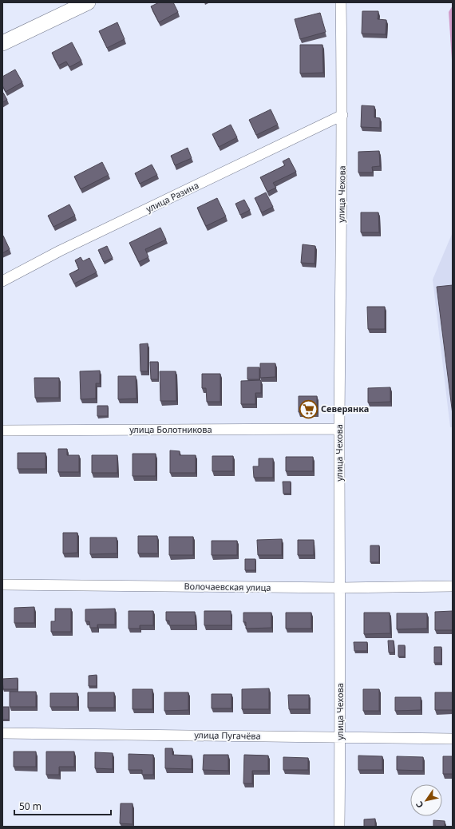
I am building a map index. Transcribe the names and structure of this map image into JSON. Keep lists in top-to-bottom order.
{
  "streets": {
    "street": [
      "улица Чехова",
      "улица Разина",
      "улица Болотникова",
      "Волочаевская улица",
      "улица Пугачёва"
    ]
  },
  "crossings": [
    ["улица Чехова", "улица Разина"],
    ["улица Чехова", "улица Болотникова"],
    ["улица Чехова", "Волочаевская улица"],
    ["улица Чехова", "улица Пугачёва"]
  ],
  "places": {
    "supermarket": ["Северянка"]
  },
  "scale_bar": "50 m",
  "north": "bottom left"
}
